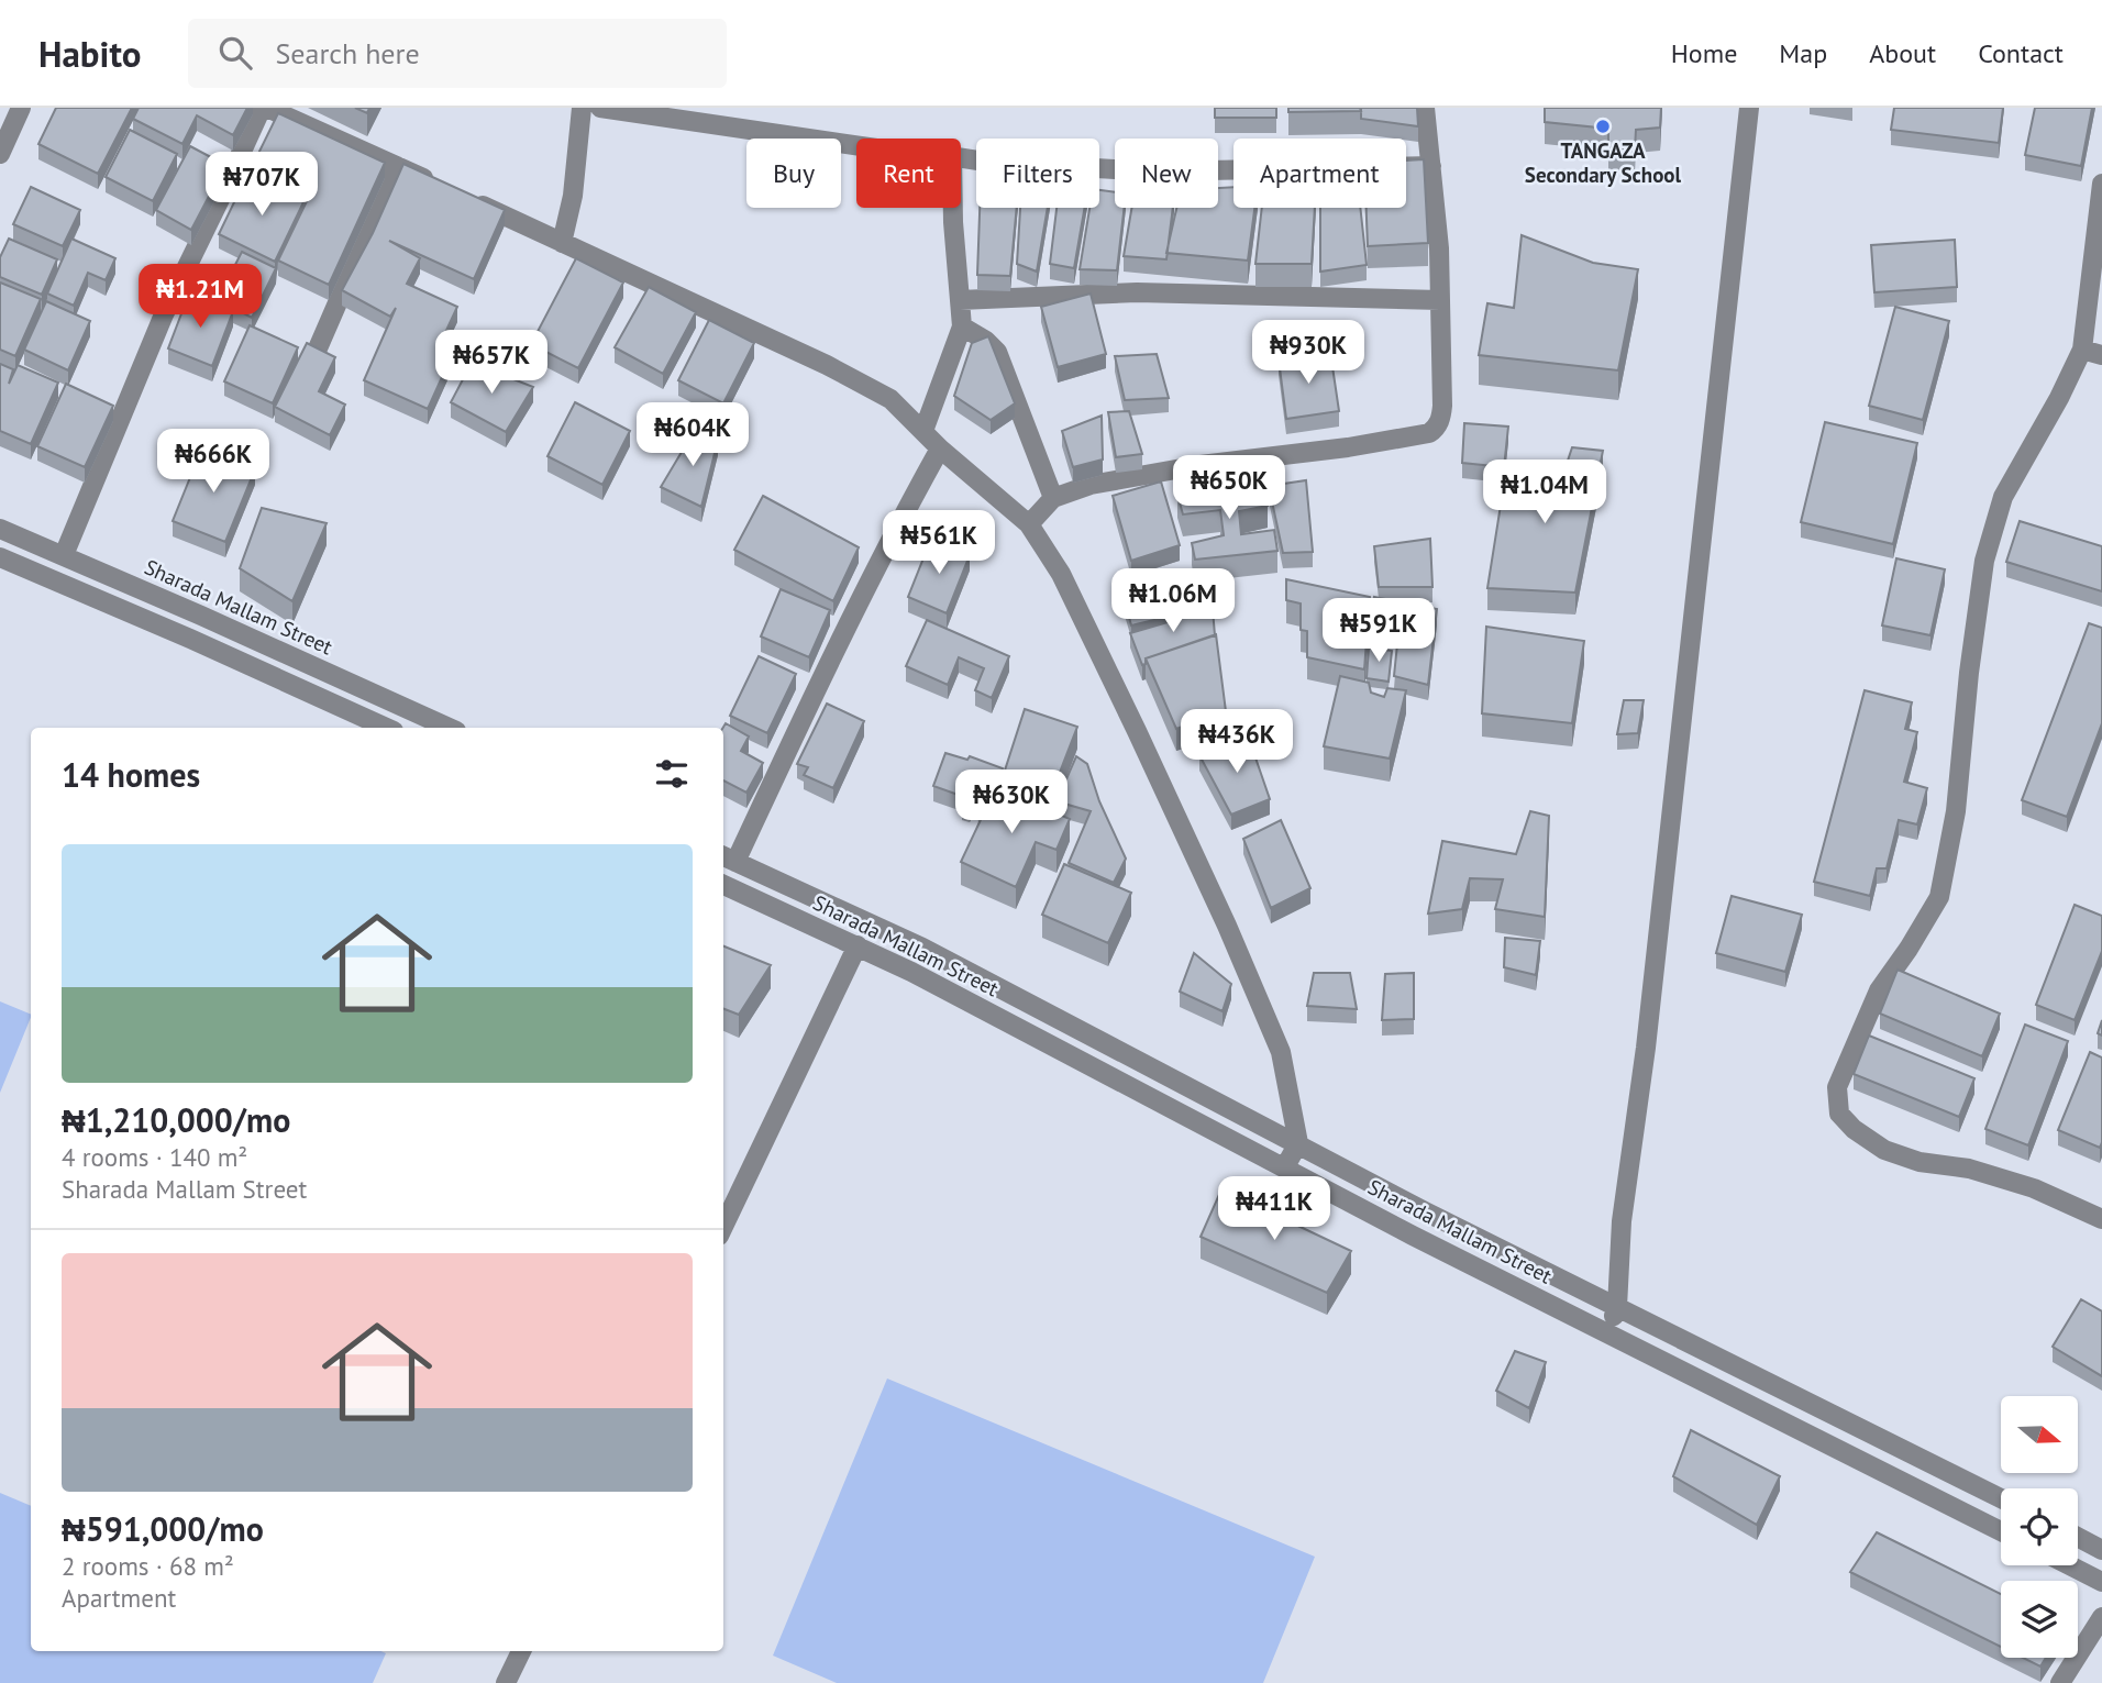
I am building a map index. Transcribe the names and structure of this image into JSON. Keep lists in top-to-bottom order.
{
  "streets": {
    "street": ["Sharada Mallam Street"]
  },
  "places": ["TANGAZA Secondary School"],
  "north": "right",
  "page": {
    "header": "Habito",
    "search": "Search here",
    "nav": [
      "Home",
      "Map",
      "About",
      "Contact"
    ],
    "chip": [
      "Buy",
      "Rent",
      "Filters",
      "New",
      "Apartment"
    ],
    "price": [
      "₦707K",
      "₦1.21M",
      "₦930K",
      "₦657K",
      "₦604K",
      "₦666K",
      "₦650K",
      "₦1.04M",
      "₦561K",
      "₦1.06M",
      "₦591K",
      "₦436K",
      "₦630K",
      "₦411K"
    ],
    "heading": "14 homes",
    "list": [
      {
        "name": "₦1,210,000/mo",
        "note": "4 rooms · 140 m² · Sharada Mallam Street"
      },
      {
        "name": "₦591,000/mo",
        "note": "2 rooms · 68 m² · Apartment"
      }
    ]
  }
}
